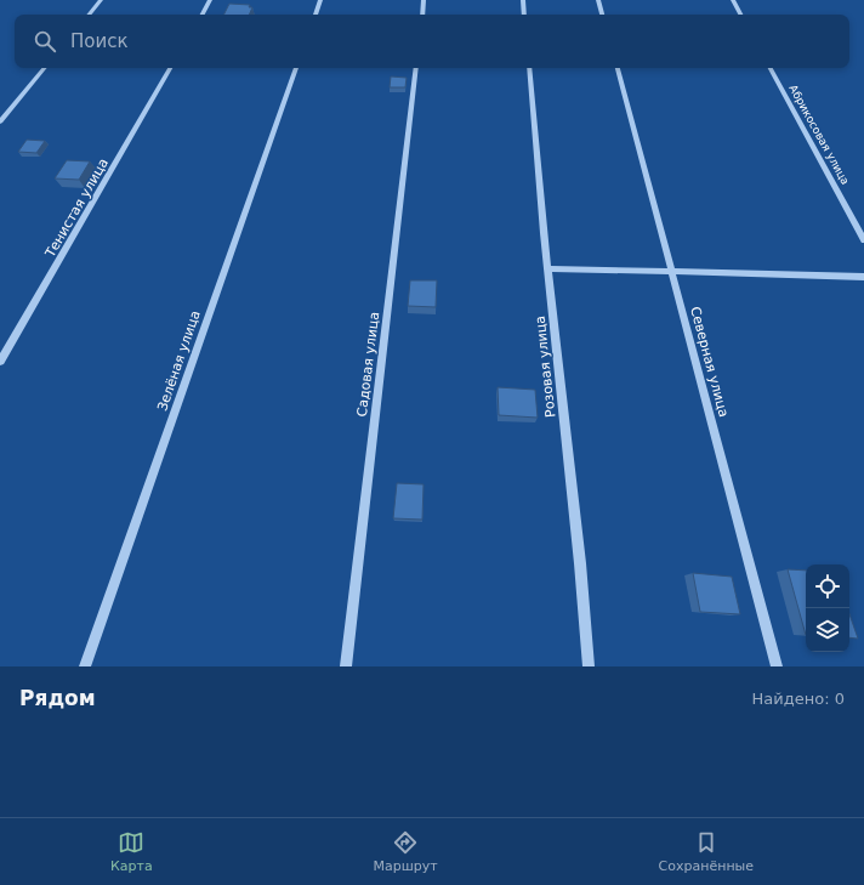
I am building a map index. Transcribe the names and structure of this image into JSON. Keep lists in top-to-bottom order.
{
  "streets": {
    "lane": [
      "Абрикосовая улица",
      "Тенистая улица",
      "Зелёная улица",
      "Северная улица",
      "Садовая улица",
      "Розовая улица"
    ]
  },
  "page": {
    "search": "Поиск",
    "heading": ["Рядом", "Найдено: 0"],
    "nav": ["Карта", "Маршрут", "Сохранённые"]
  }
}
